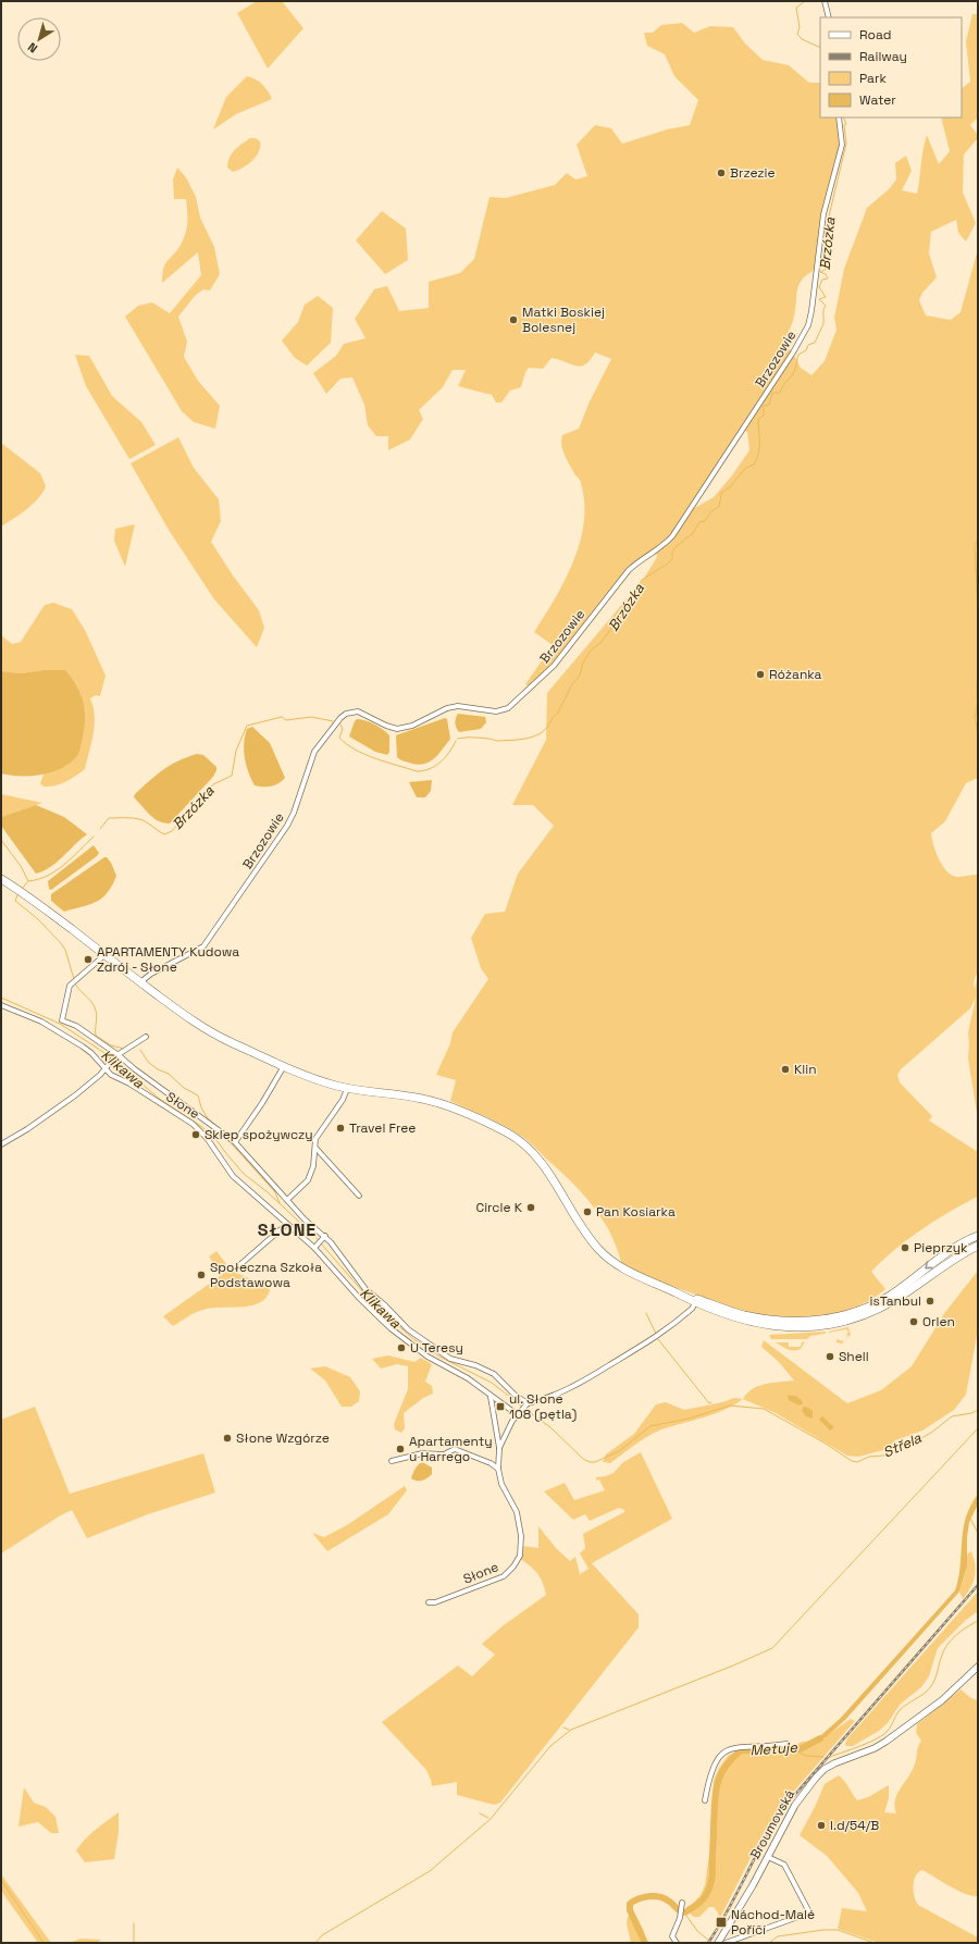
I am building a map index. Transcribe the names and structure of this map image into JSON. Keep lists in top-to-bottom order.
{
  "streets": {
    "main road": ["Broumovská"],
    "street": ["Brzozowie", "Słone"]
  },
  "districts": ["SŁONE"],
  "water": [
    "Brzózka",
    "Klikawa",
    "Střela",
    "Metuje"
  ],
  "places": {
    "other": [
      "Brzezie",
      "Matki Boskiej Bolesnej",
      "Różanka",
      "APARTAMENTY Kudowa Zdrój - Słone",
      "Klin",
      "Travel Free",
      "Sklep spożywczy",
      "Circle K",
      "Pan Kosiarka",
      "Pieprzyk",
      "Społeczna Szkoła Podstawowa",
      "isTanbul",
      "Orlen",
      "U Teresy",
      "Shell",
      "Słone Wzgórze",
      "Apartamenty u Harrego",
      "I.d/54/B"
    ],
    "transit": ["ul. Słone 108 (pętla)", "Náchod-Malé Poříčí"]
  },
  "legend": [
    "Road",
    "Railway",
    "Park",
    "Water"
  ],
  "north": "bottom left"
}
